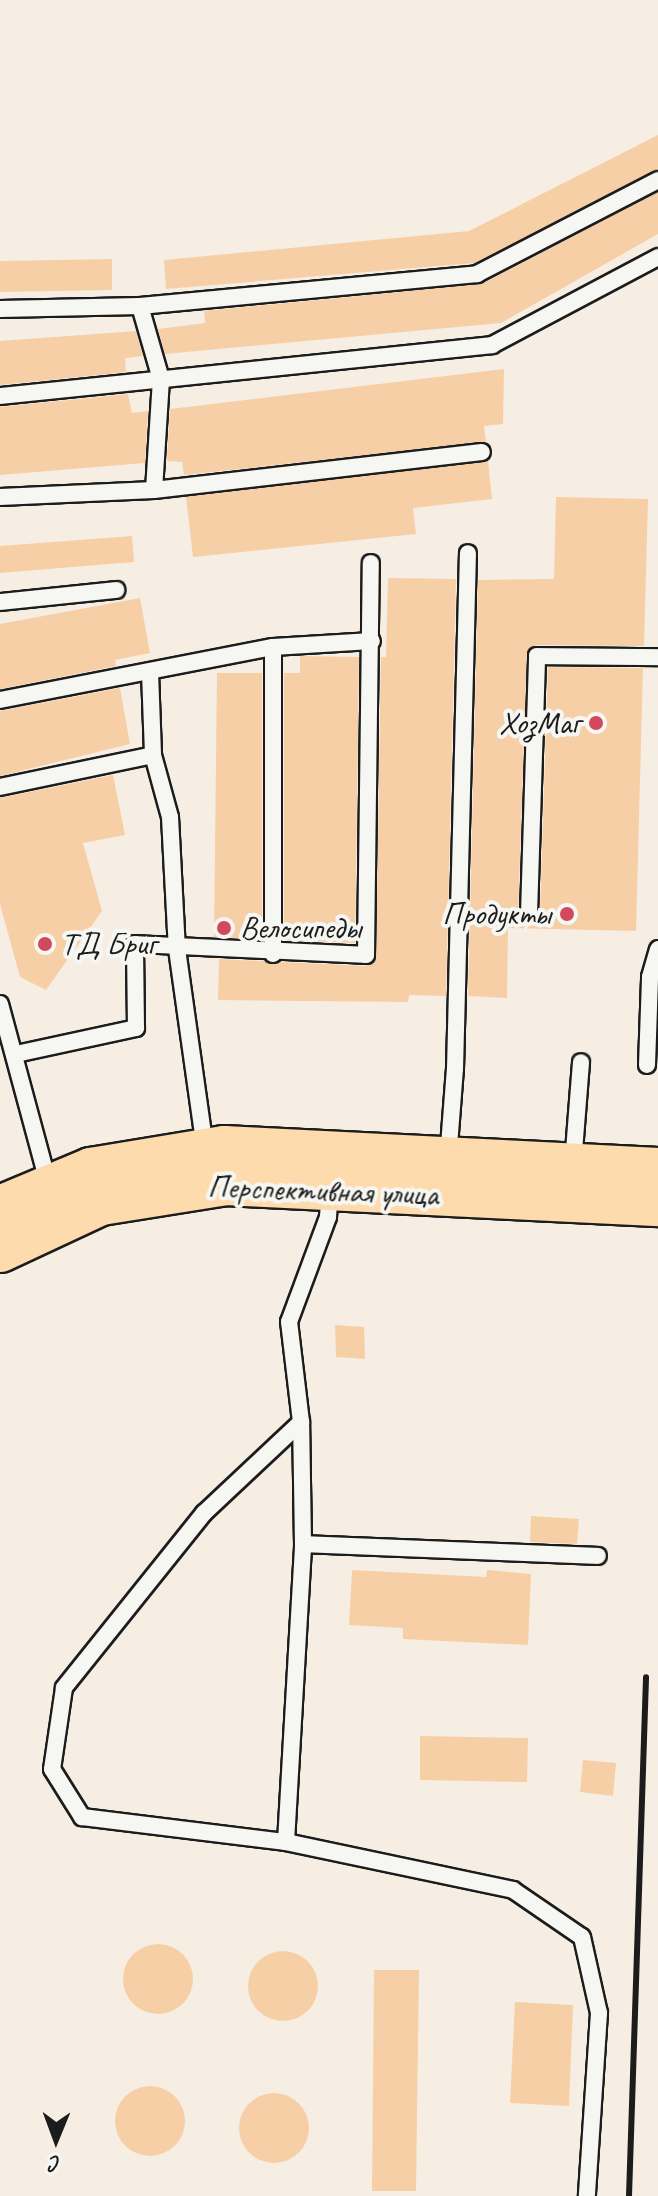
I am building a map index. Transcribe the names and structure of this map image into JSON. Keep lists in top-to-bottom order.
{
  "streets": {
    "main road": ["Перспективная улица"]
  },
  "places": [
    "ХозМаг",
    "Продукты",
    "Велосипеды",
    "ТД Бриг"
  ],
  "north": "bottom"
}
